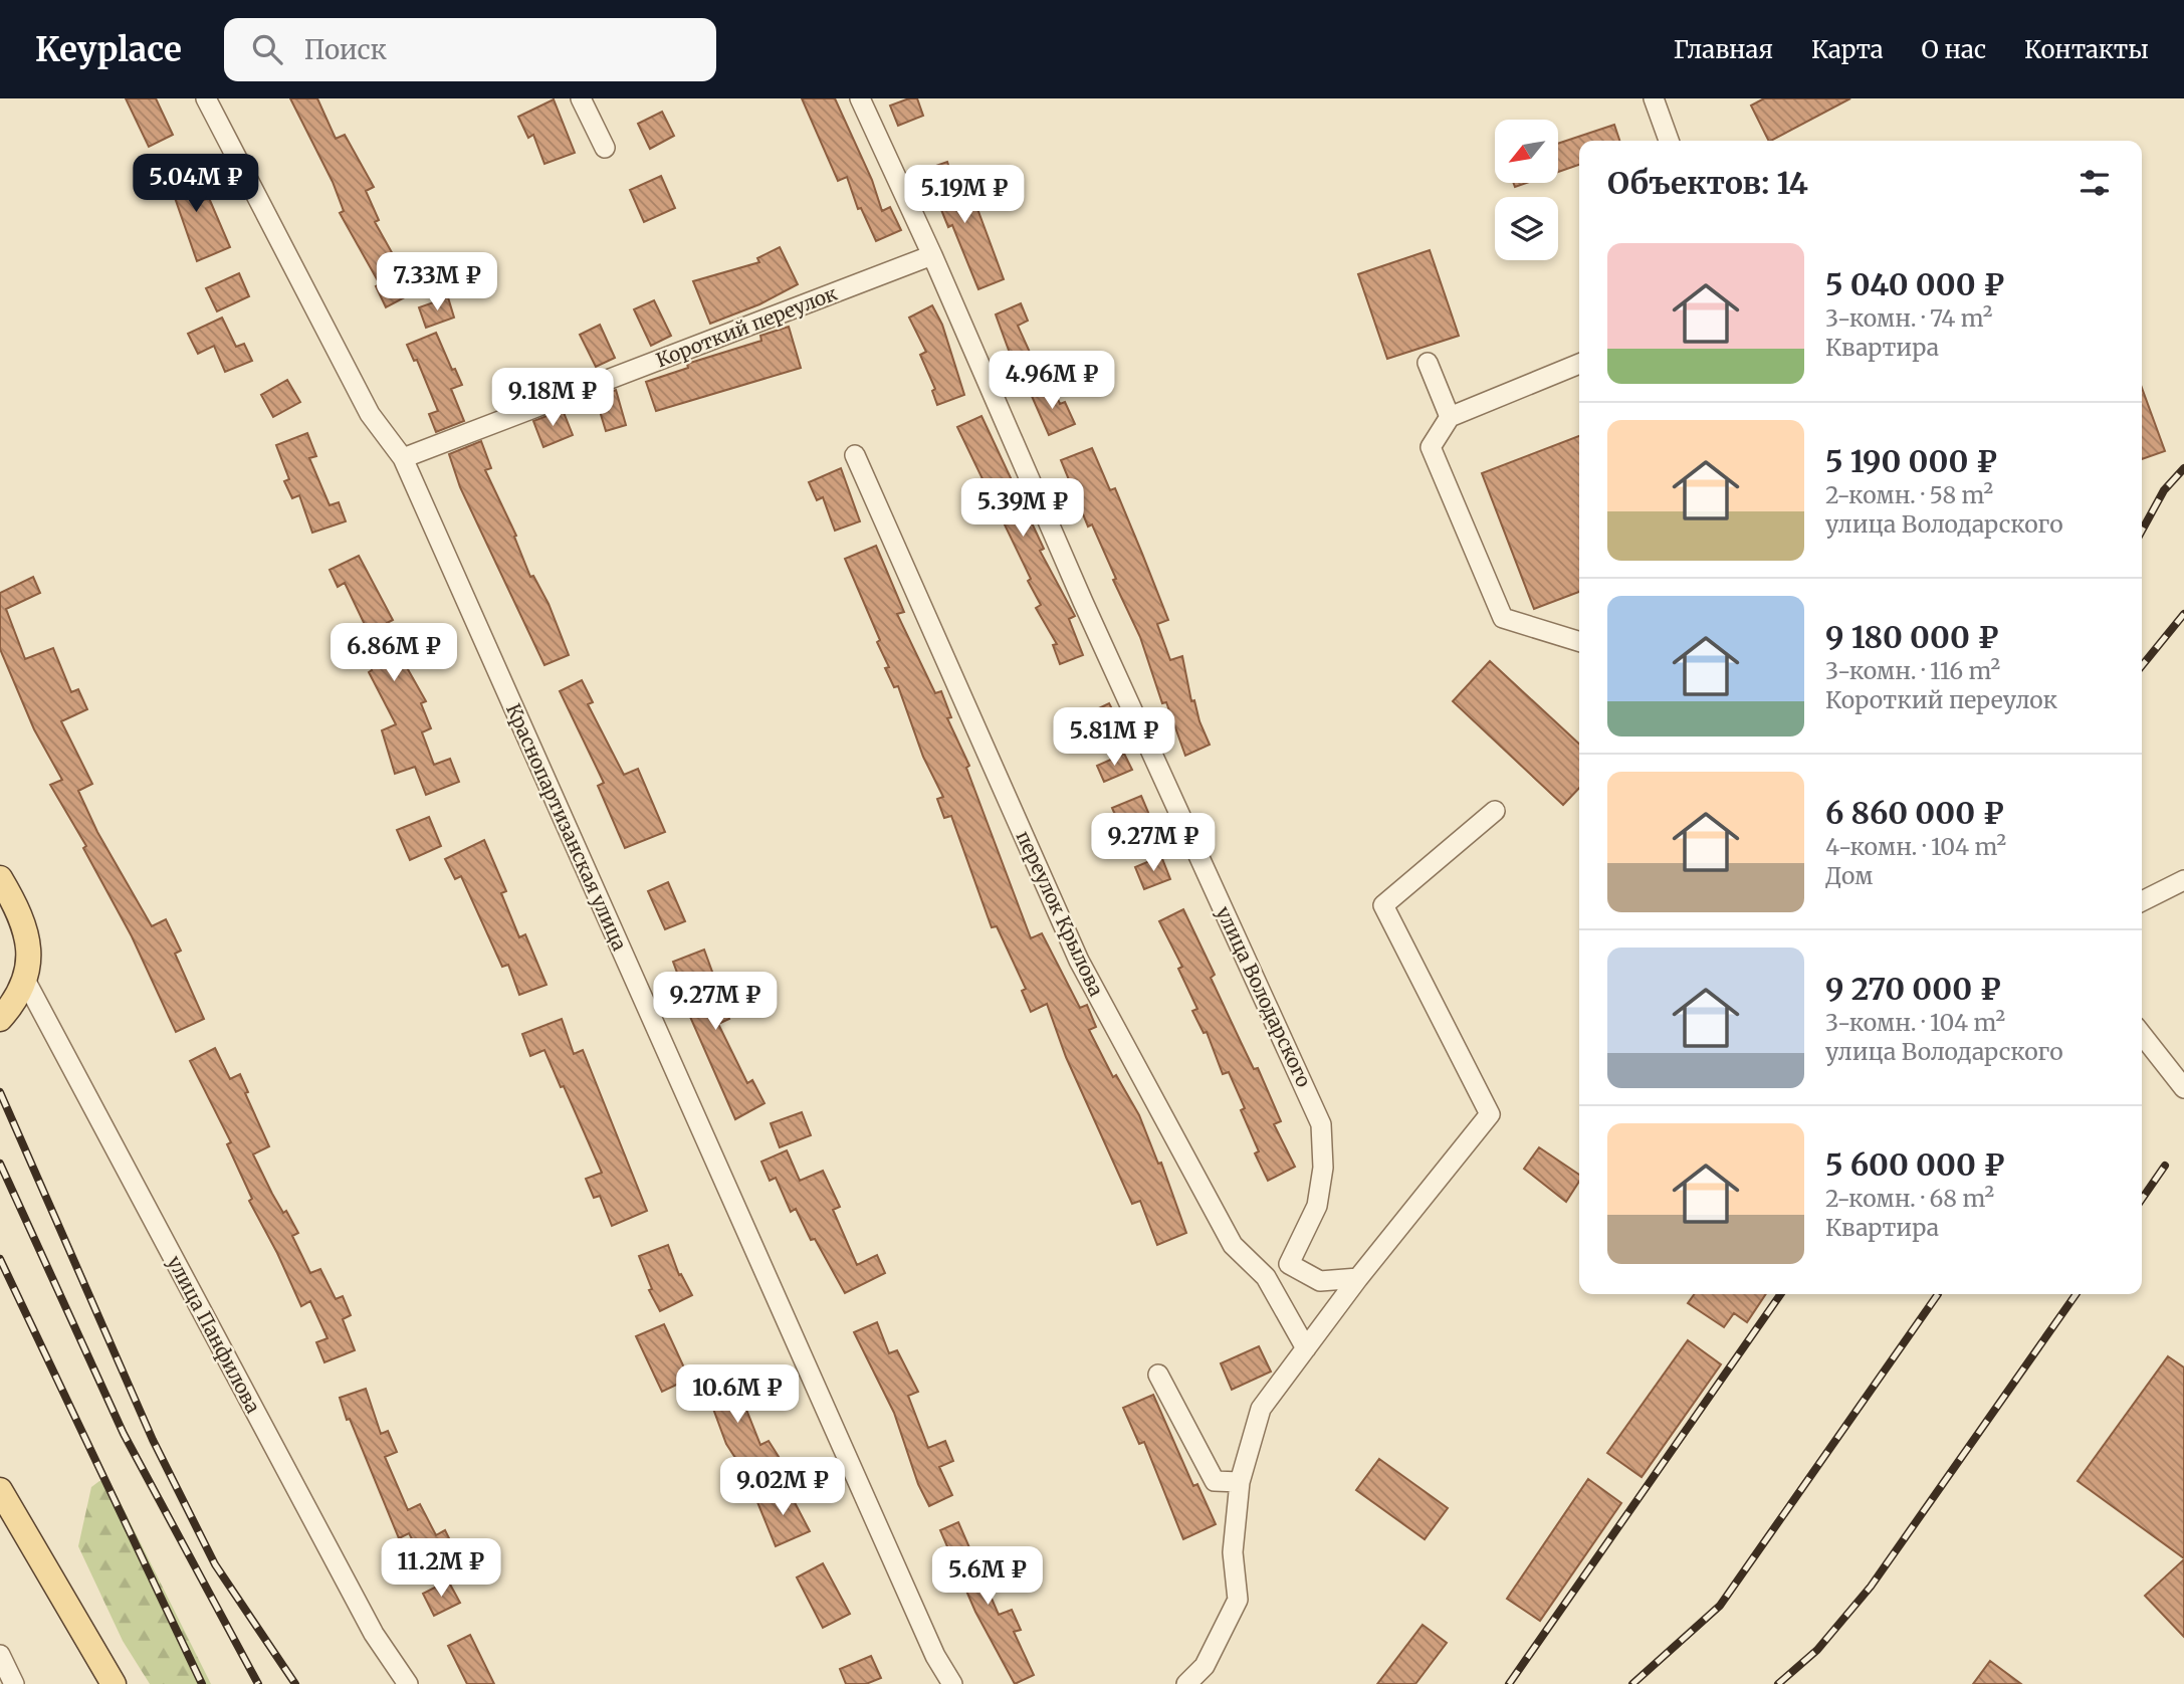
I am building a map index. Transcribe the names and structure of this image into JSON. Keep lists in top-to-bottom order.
{
  "streets": {
    "main road": ["улица Панфилова"],
    "street": [
      "Короткий переулок",
      "Краснопартизанская улица",
      "переулок Крылова",
      "улица Володарского"
    ]
  },
  "crossings": [
    ["Короткий переулок", "Краснопартизанская улица"],
    ["Короткий переулок", "улица Володарского"]
  ],
  "north": "bottom left",
  "page": {
    "header": "Keyplace",
    "search": "Поиск",
    "nav": [
      "Главная",
      "Карта",
      "О нас",
      "Контакты"
    ],
    "heading": "Объектов: 14",
    "price": [
      "5.04M ₽",
      "5.19M ₽",
      "7.33M ₽",
      "4.96M ₽",
      "9.18M ₽",
      "5.39M ₽",
      "6.86M ₽",
      "5.81M ₽",
      "9.27M ₽",
      "9.27M ₽",
      "10.6M ₽",
      "9.02M ₽",
      "11.2M ₽",
      "5.6M ₽"
    ],
    "list": [
      {
        "name": "5 040 000 ₽",
        "note": "3-комн. · 74 m² · Квартира"
      },
      {
        "name": "5 190 000 ₽",
        "note": "2-комн. · 58 m² · улица Володарского"
      },
      {
        "name": "9 180 000 ₽",
        "note": "3-комн. · 116 m² · Короткий переулок"
      },
      {
        "name": "6 860 000 ₽",
        "note": "4-комн. · 104 m² · Дом"
      },
      {
        "name": "9 270 000 ₽",
        "note": "3-комн. · 104 m² · улица Володарского"
      },
      {
        "name": "5 600 000 ₽",
        "note": "2-комн. · 68 m² · Квартира"
      }
    ]
  }
}
